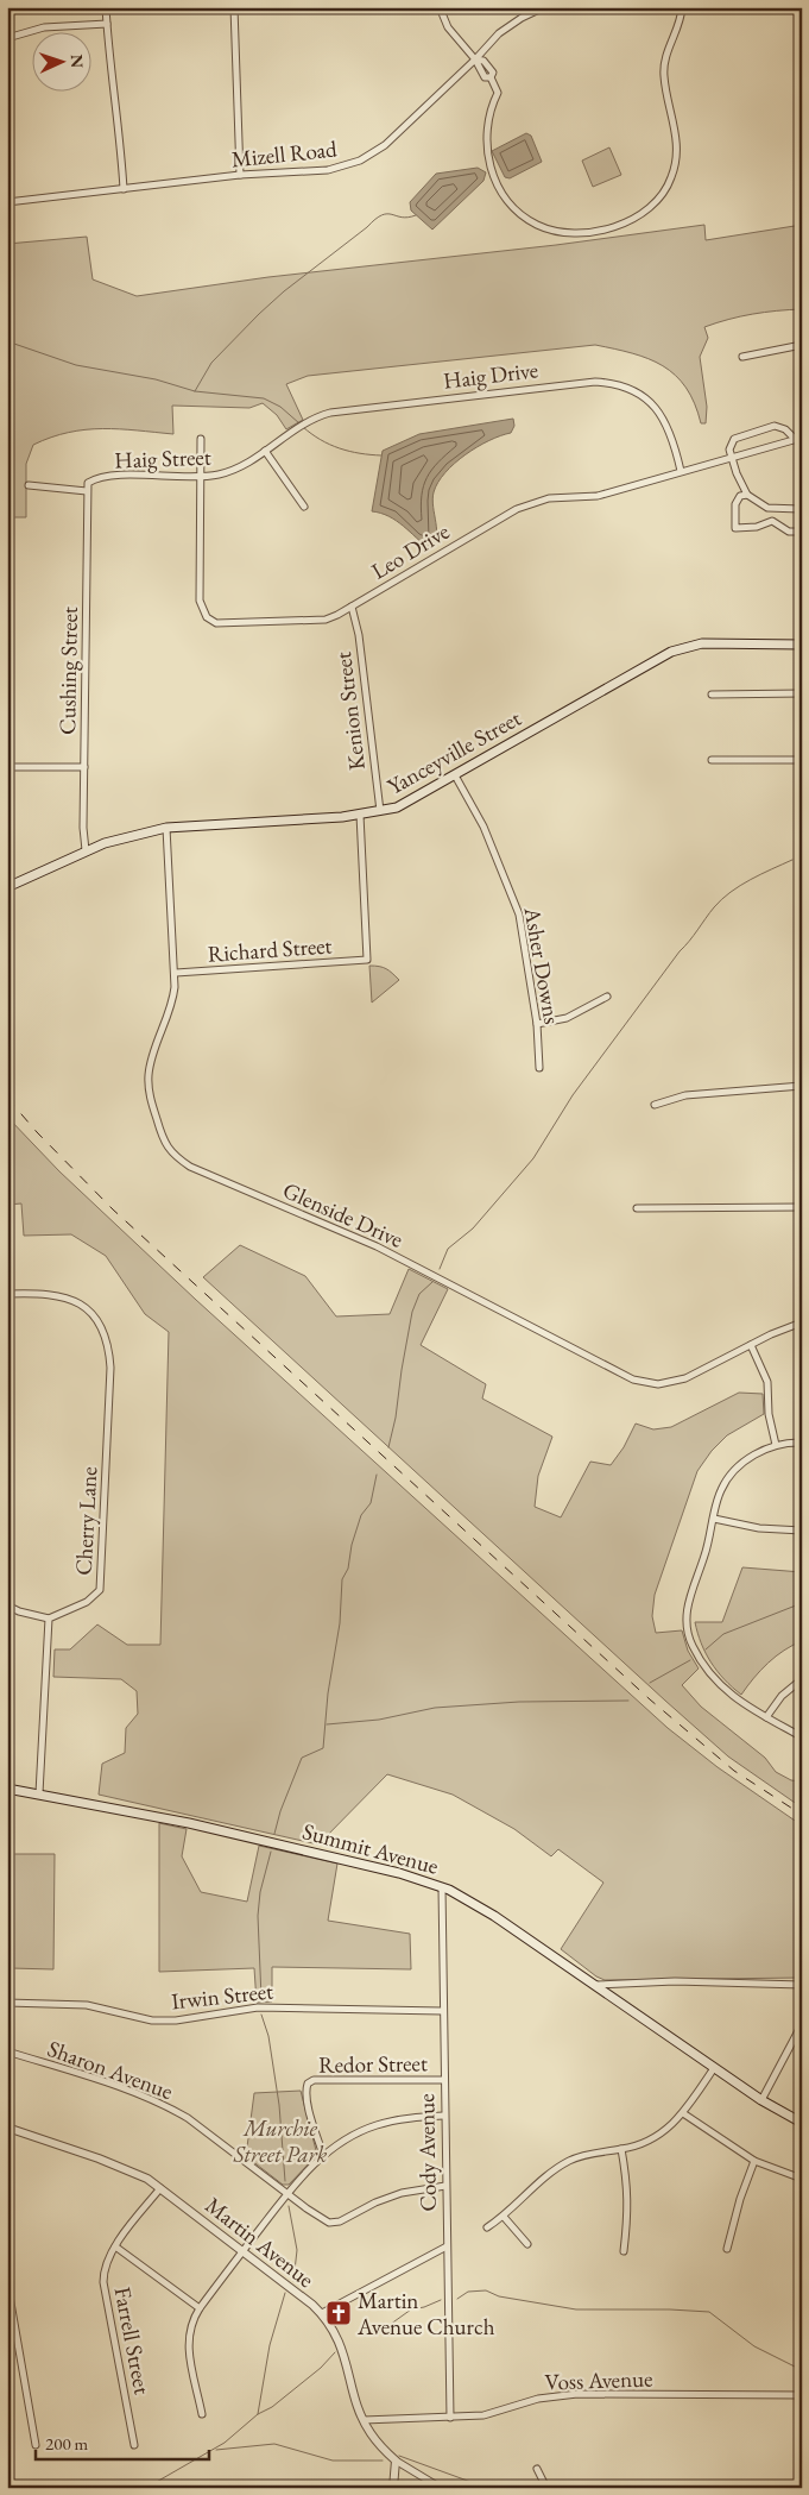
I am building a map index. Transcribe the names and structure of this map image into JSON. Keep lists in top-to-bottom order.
{
  "streets": {
    "main road": ["Yanceyville Street", "Summit Avenue"],
    "street": [
      "Mizell Road",
      "Haig Drive",
      "Haig Street",
      "Leo Drive",
      "Cushing Street",
      "Kenion Street",
      "Richard Street",
      "Asher Downs",
      "Glenside Drive",
      "Cherry Lane",
      "Irwin Street",
      "Redor Street",
      "Sharon Avenue",
      "Cody Avenue",
      "Martin Avenue",
      "Farrell Street",
      "Voss Avenue"
    ]
  },
  "crossings": [
    ["Haig Drive", "Haig Street"],
    ["Haig Drive", "Leo Drive"],
    ["Haig Street", "Leo Drive"],
    ["Haig Street", "Cushing Street"],
    ["Leo Drive", "Kenion Street"],
    ["Cushing Street", "Yanceyville Street"],
    ["Kenion Street", "Yanceyville Street"],
    ["Yanceyville Street", "Richard Street"],
    ["Yanceyville Street", "Asher Downs"],
    ["Yanceyville Street", "Glenside Drive"],
    ["Richard Street", "Glenside Drive"],
    ["Summit Avenue", "Cody Avenue"],
    ["Irwin Street", "Cody Avenue"],
    ["Redor Street", "Cody Avenue"],
    ["Sharon Avenue", "Cody Avenue"],
    ["Cody Avenue", "Voss Avenue"],
    ["Martin Avenue", "Farrell Street"],
    ["Martin Avenue", "Voss Avenue"]
  ],
  "parks": ["Murchie Street Park"],
  "places": {
    "church": ["Martin Avenue Church"]
  },
  "scale_bar": "200 m",
  "north": "right"
}
